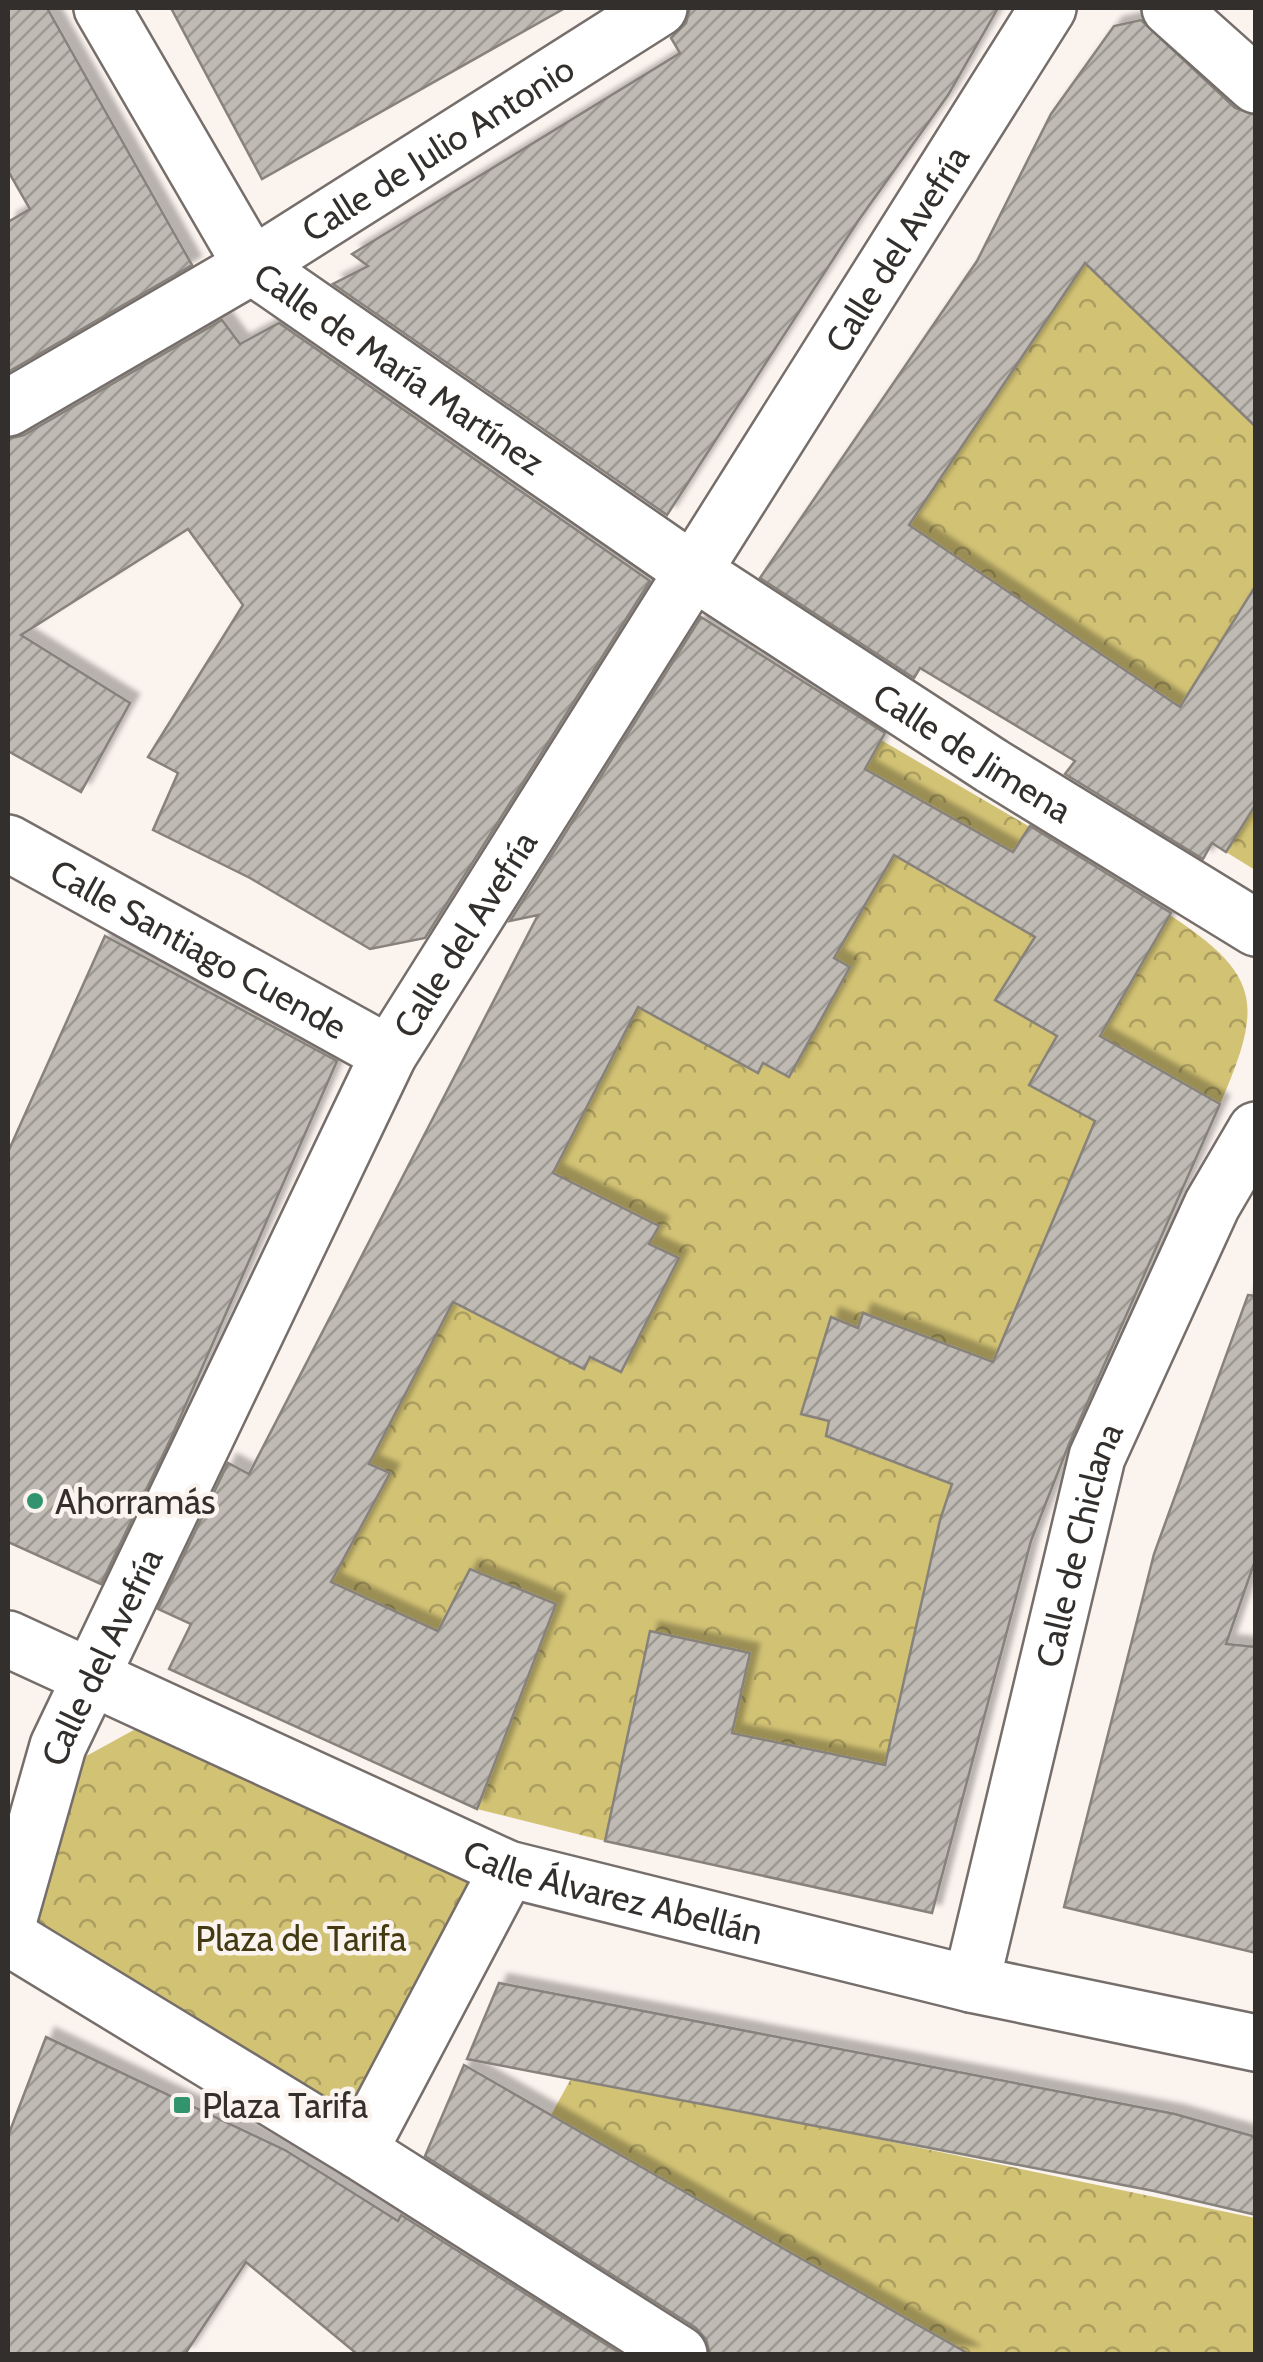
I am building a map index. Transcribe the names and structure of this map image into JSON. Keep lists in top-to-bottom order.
{
  "streets": {
    "street": [
      "Calle de Julio Antonio",
      "Calle del Avefría",
      "Calle de María Martínez",
      "Calle de Jimena",
      "Calle Santiago Cuende",
      "Calle de Chiclana",
      "Calle Álvarez Abellán"
    ]
  },
  "crossings": [
    ["Calle de Julio Antonio", "Calle de María Martínez"],
    ["Calle del Avefría", "Calle de María Martínez"],
    ["Calle del Avefría", "Calle de Jimena"],
    ["Calle del Avefría", "Calle Santiago Cuende"],
    ["Calle del Avefría", "Calle Álvarez Abellán"],
    ["Calle de María Martínez", "Calle de Jimena"],
    ["Calle de Chiclana", "Calle Álvarez Abellán"]
  ],
  "parks": ["Plaza de Tarifa"],
  "places": {
    "other": ["Ahorramás"],
    "transit": ["Plaza Tarifa"]
  }
}
